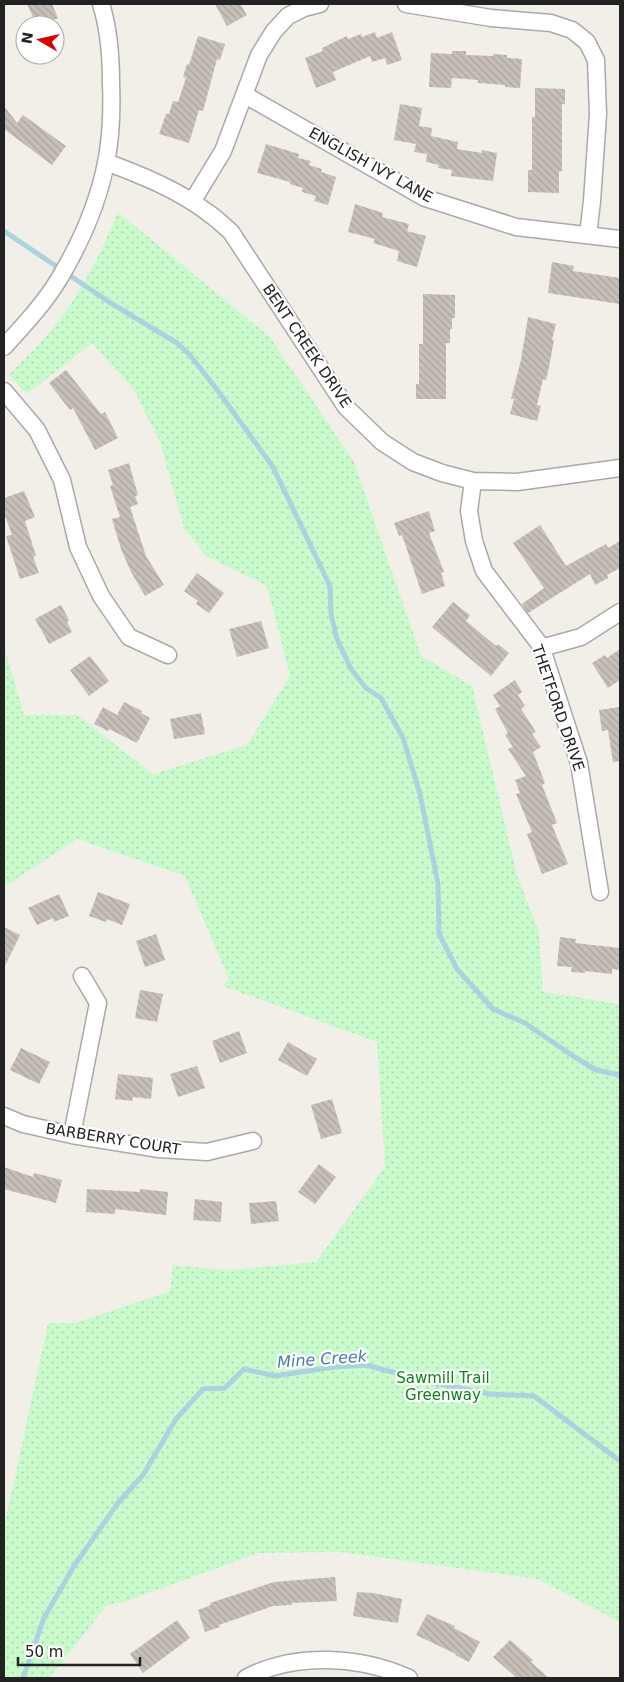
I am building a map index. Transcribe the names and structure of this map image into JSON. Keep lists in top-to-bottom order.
{
  "streets": {
    "street": [
      "ENGLISH IVY LANE",
      "BENT CREEK DRIVE",
      "THETFORD DRIVE",
      "BARBERRY COURT"
    ]
  },
  "crossings": [
    ["BENT CREEK DRIVE", "THETFORD DRIVE"]
  ],
  "water": ["Mine Creek"],
  "parks": ["Sawmill Trail Greenway"],
  "scale_bar": "50 m",
  "north": "left"
}
